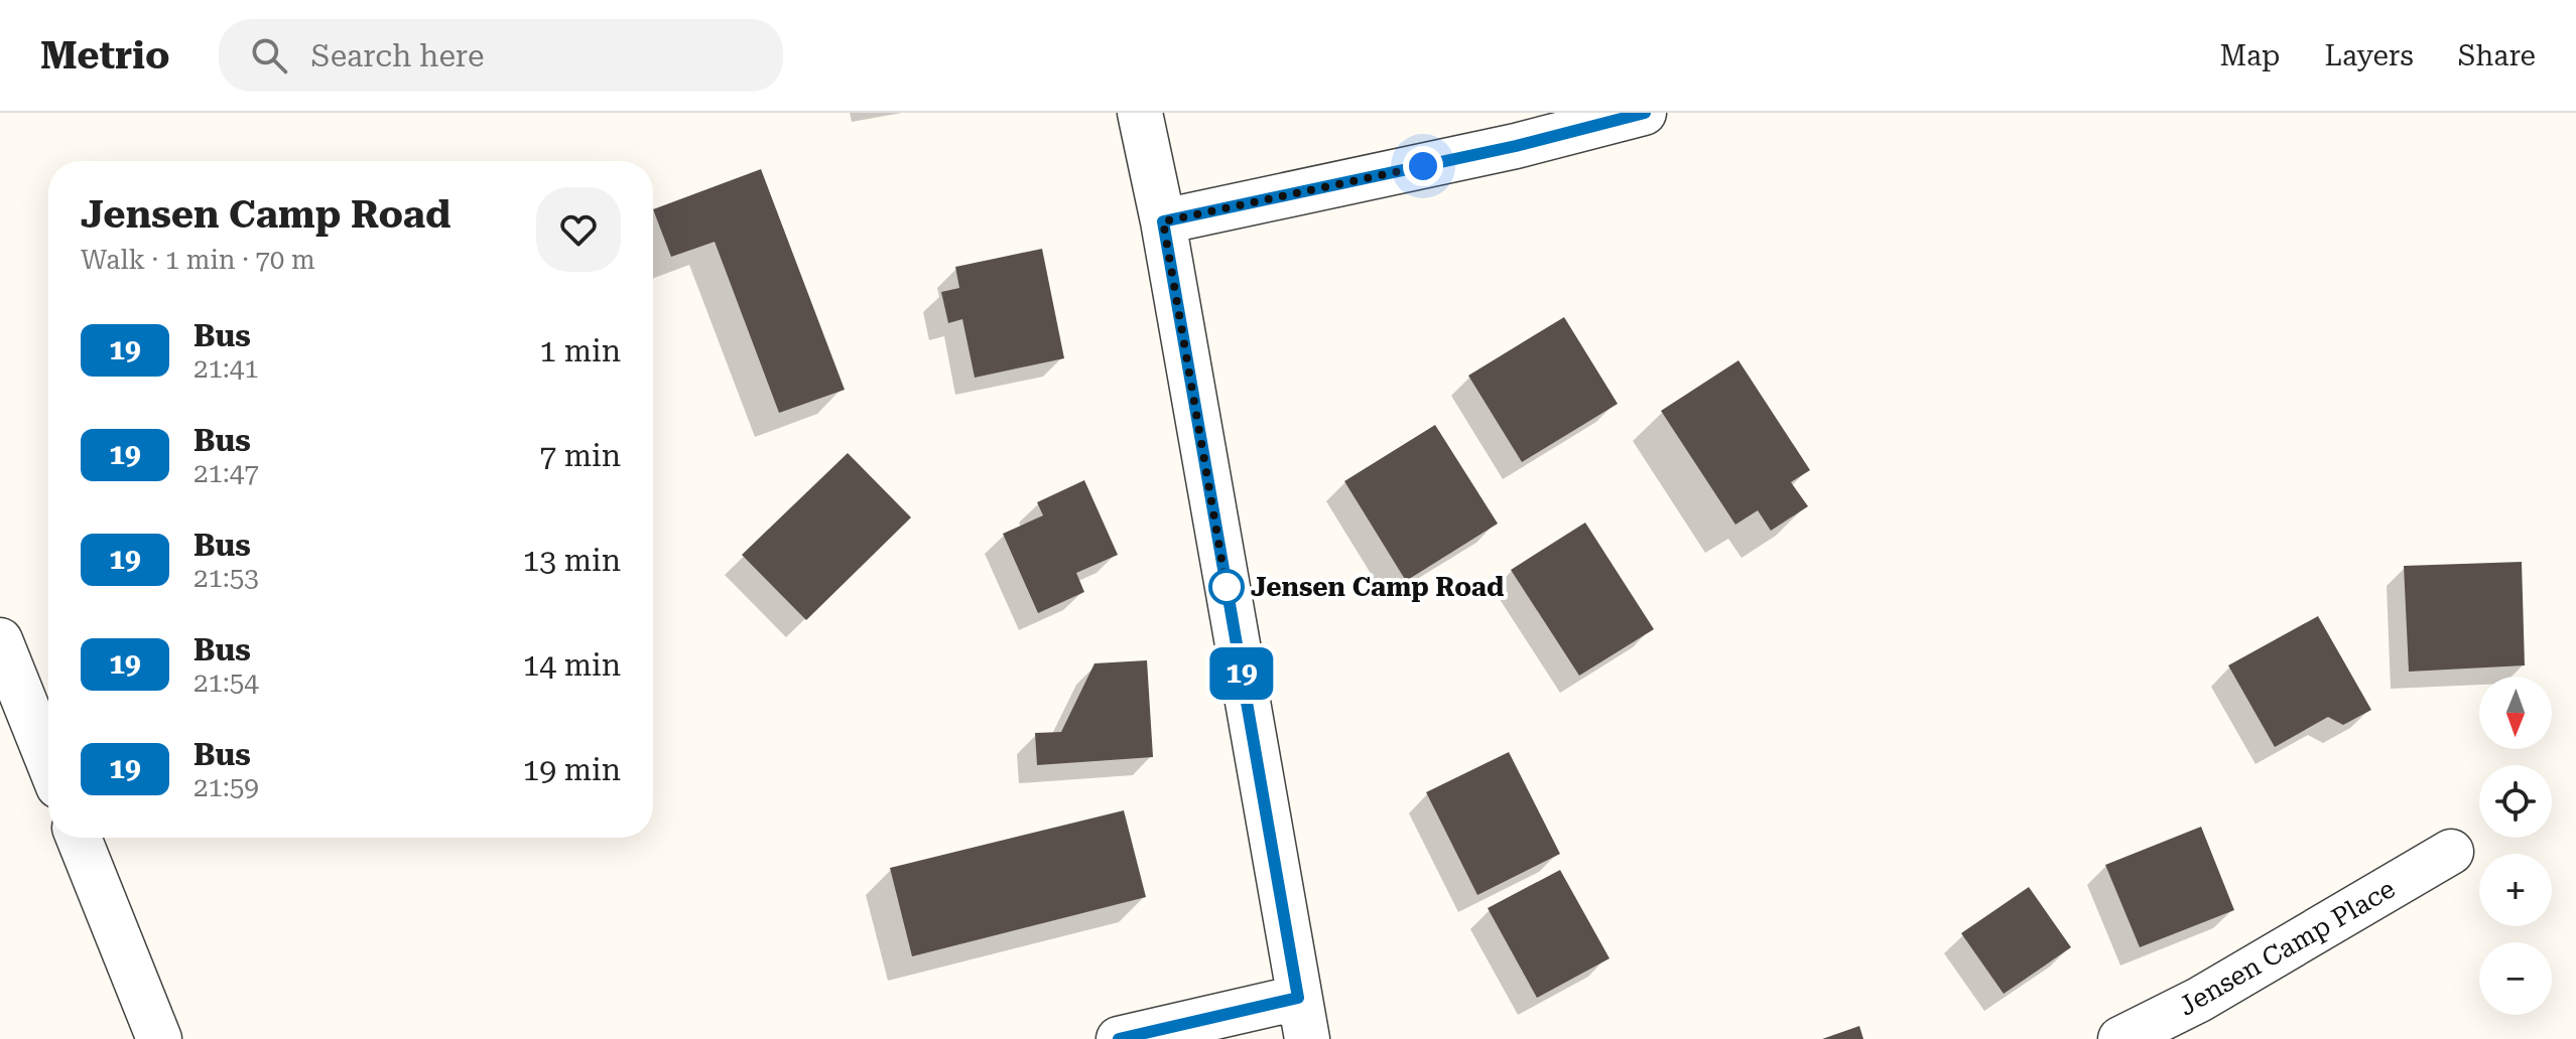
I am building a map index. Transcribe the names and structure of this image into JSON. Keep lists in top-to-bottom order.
{
  "streets": {
    "street": ["Jensen Camp Place"]
  },
  "places": ["Jensen Camp Road"],
  "lines": ["bus line 19"],
  "north": "bottom",
  "page": {
    "header": "Metrio",
    "search": "Search here",
    "nav": ["Map", "Layers", "Share"],
    "on_map": "19",
    "heading": ["Jensen Camp Road", "Walk · 1 min · 70 m"],
    "list": [
      {
        "mark": "19",
        "name": "Bus",
        "note": "21:41",
        "value": "1 min"
      },
      {
        "mark": "19",
        "name": "Bus",
        "note": "21:47",
        "value": "7 min"
      },
      {
        "mark": "19",
        "name": "Bus",
        "note": "21:53",
        "value": "13 min"
      },
      {
        "mark": "19",
        "name": "Bus",
        "note": "21:54",
        "value": "14 min"
      },
      {
        "mark": "19",
        "name": "Bus",
        "note": "21:59",
        "value": "19 min"
      }
    ],
    "map_buttons": ["+", "−"]
  }
}
